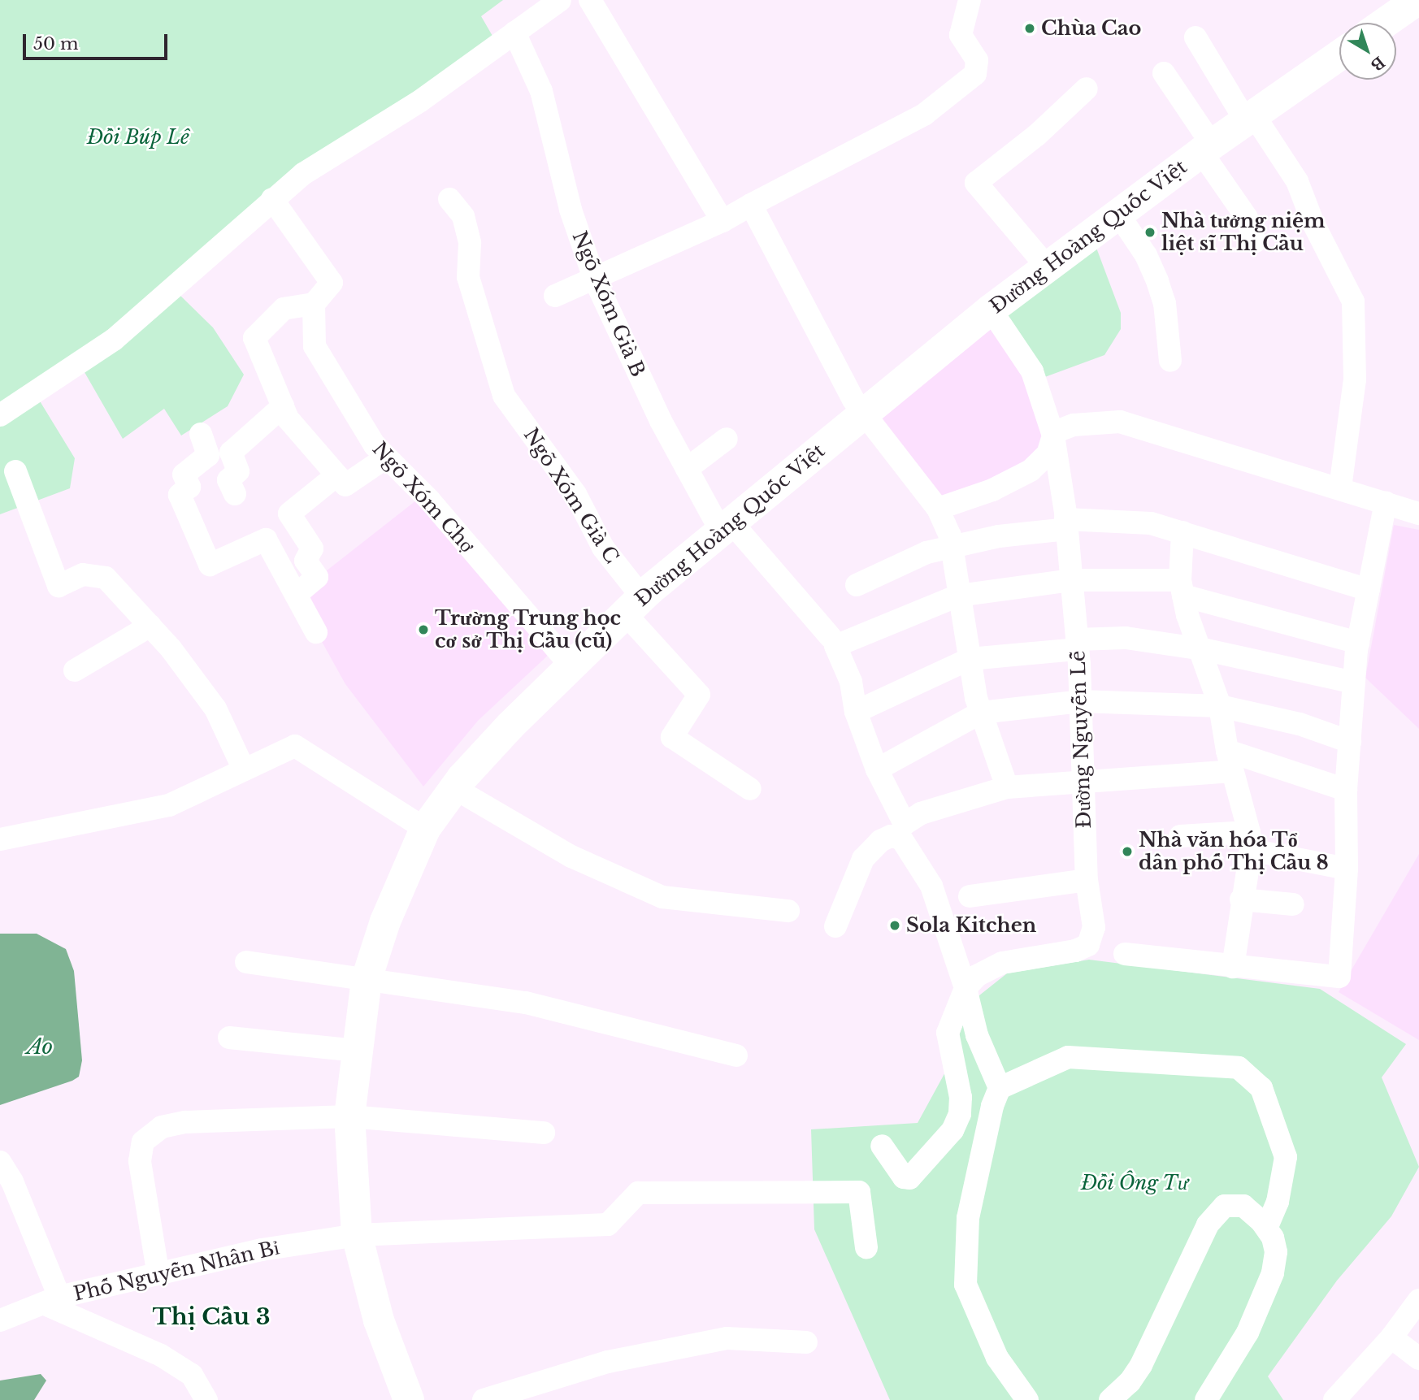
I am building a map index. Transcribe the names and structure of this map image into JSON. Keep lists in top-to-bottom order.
{
  "streets": {
    "main road": ["Đường Hoàng Quốc Việt"],
    "street": [
      "Ngõ Xóm Già B",
      "Ngõ Xóm Già C",
      "Ngõ Xóm Chợ",
      "Đường Nguyễn Lễ",
      "Phố Nguyễn Nhân Bỉ"
    ]
  },
  "crossings": [
    ["Đường Hoàng Quốc Việt", "Ngõ Xóm Già B"],
    ["Đường Hoàng Quốc Việt", "Ngõ Xóm Già C"],
    ["Đường Hoàng Quốc Việt", "Ngõ Xóm Chợ"],
    ["Đường Hoàng Quốc Việt", "Đường Nguyễn Lễ"],
    ["Đường Hoàng Quốc Việt", "Phố Nguyễn Nhân Bỉ"]
  ],
  "districts": ["Thị Cầu 3"],
  "water": ["Ao"],
  "parks": ["Đồi Búp Lê", "Đồi Ông Tư"],
  "places": [
    "Chùa Cao",
    "Nhà tưởng niệm liệt sĩ Thị Cầu",
    "Trường Trung học cơ sở Thị Cầu (cũ)",
    "Nhà văn hóa Tổ dân phố Thị Cầu 8",
    "Sola Kitchen"
  ],
  "scale_bar": "50 m",
  "north": "bottom right"
}
